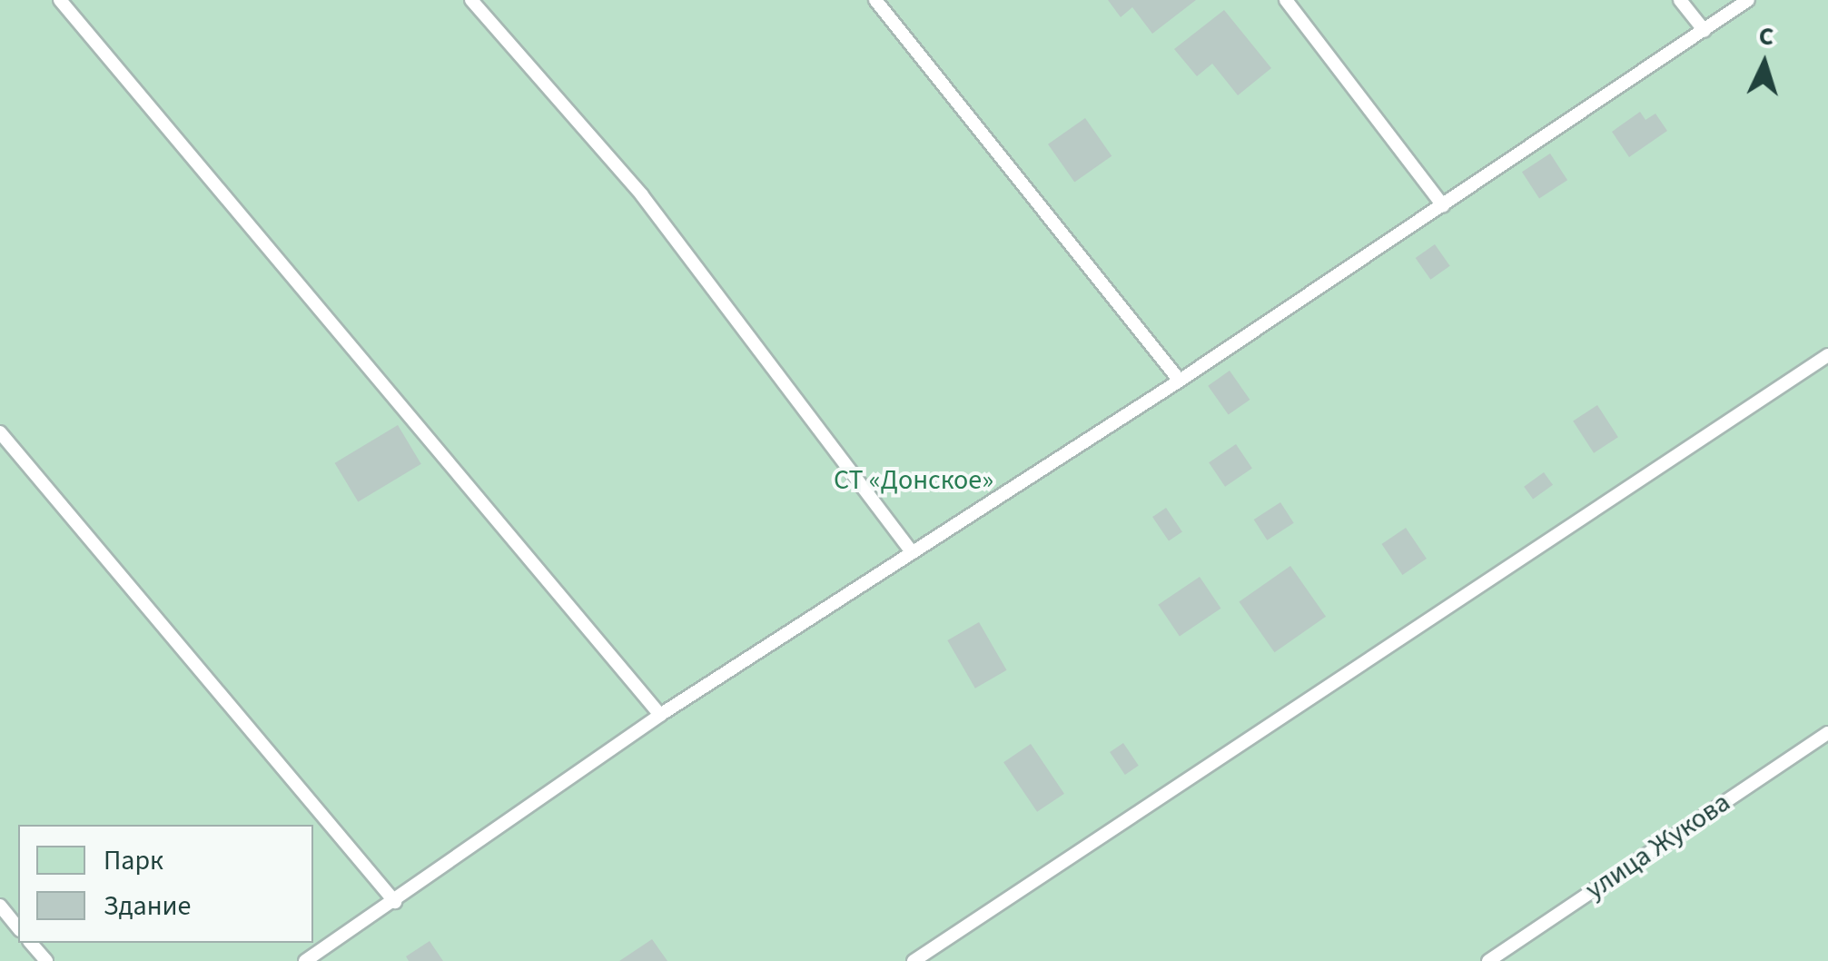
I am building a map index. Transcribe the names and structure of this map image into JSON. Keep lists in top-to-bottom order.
{
  "streets": {
    "lane": ["улица Жукова"]
  },
  "parks": ["СТ «Донское»"],
  "legend": ["Парк", "Здание"],
  "north": "top"
}
